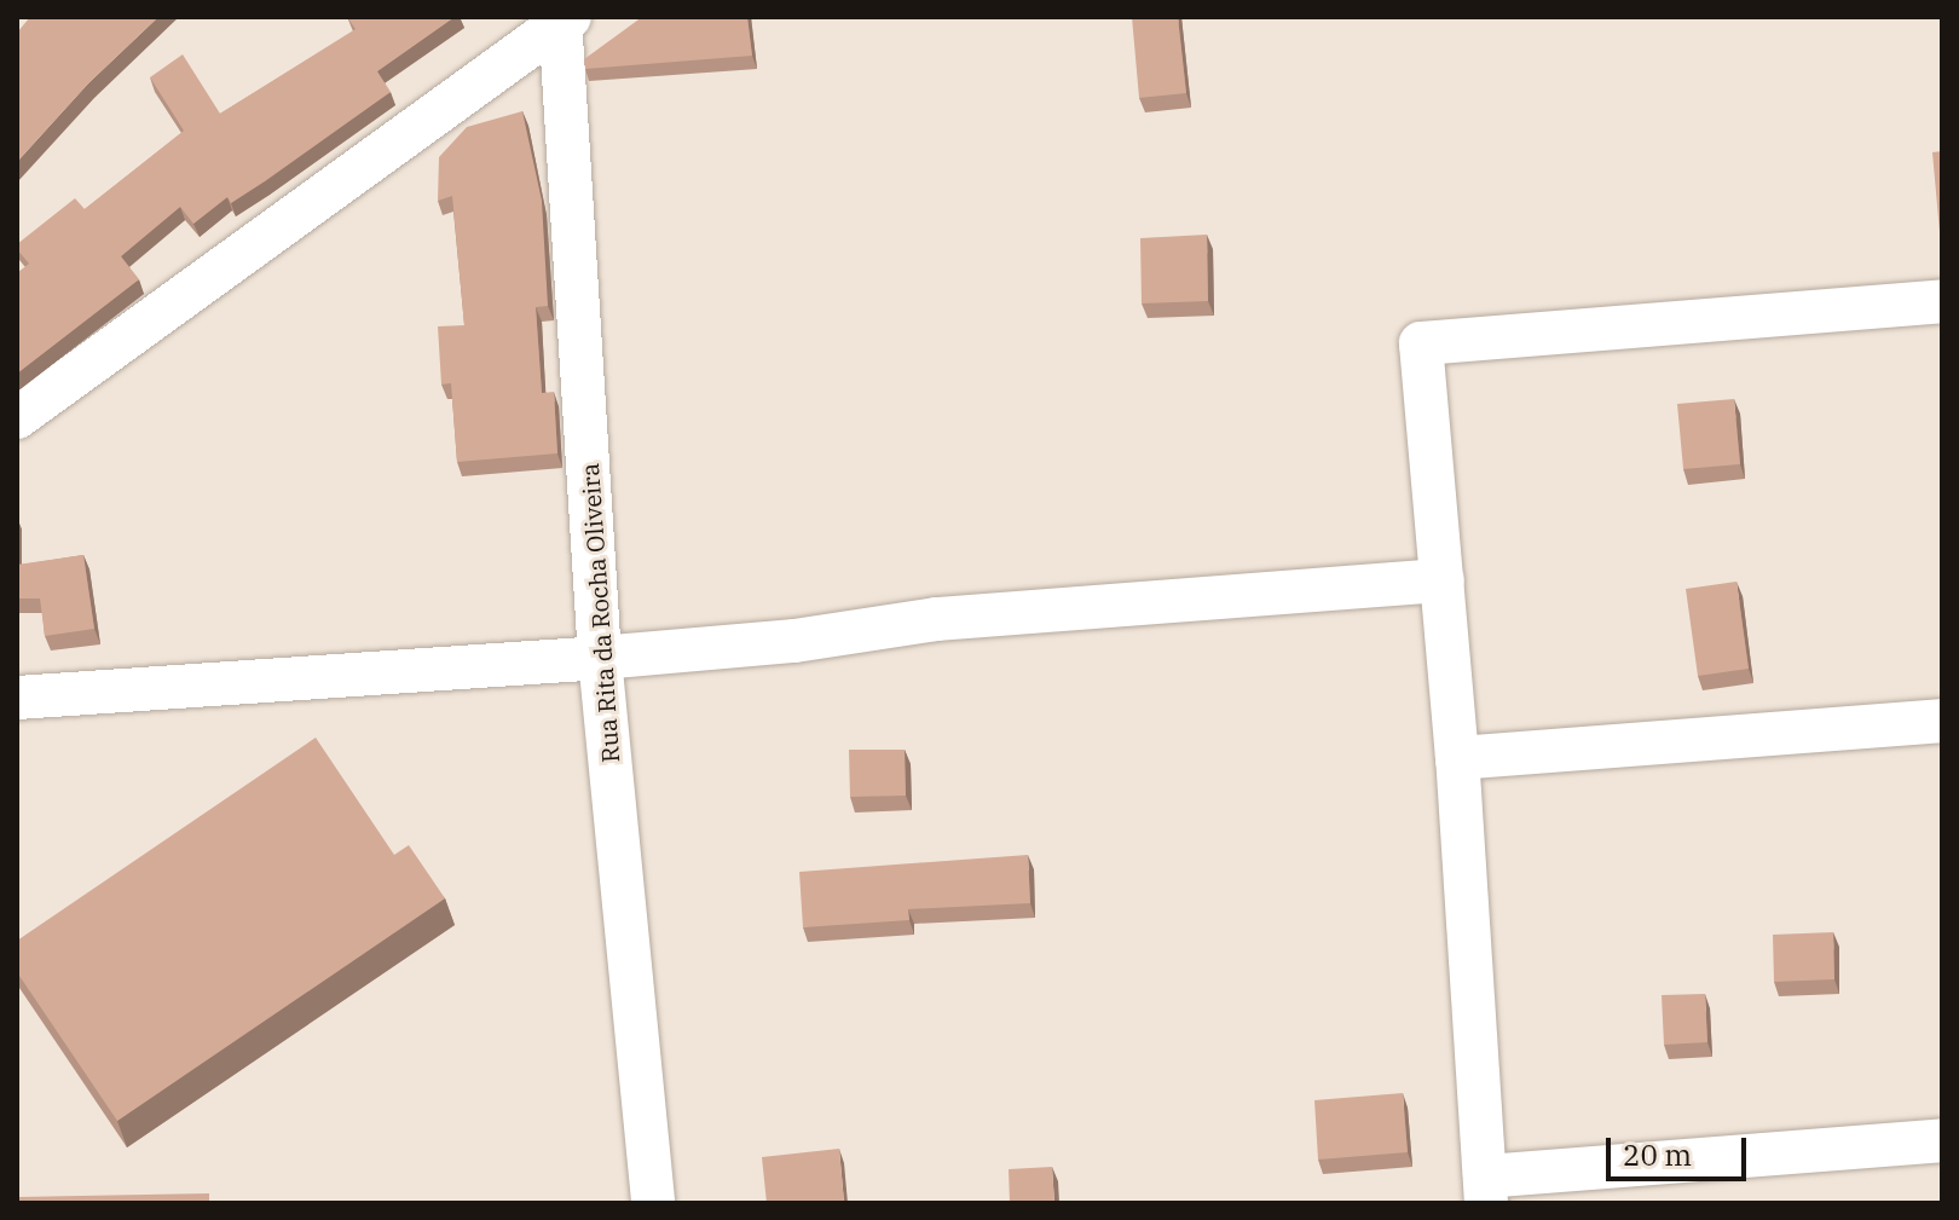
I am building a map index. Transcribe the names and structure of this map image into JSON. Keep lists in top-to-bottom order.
{
  "streets": {
    "street": ["Rua Rita da Rocha Oliveira"]
  },
  "scale_bar": "20 m"
}
